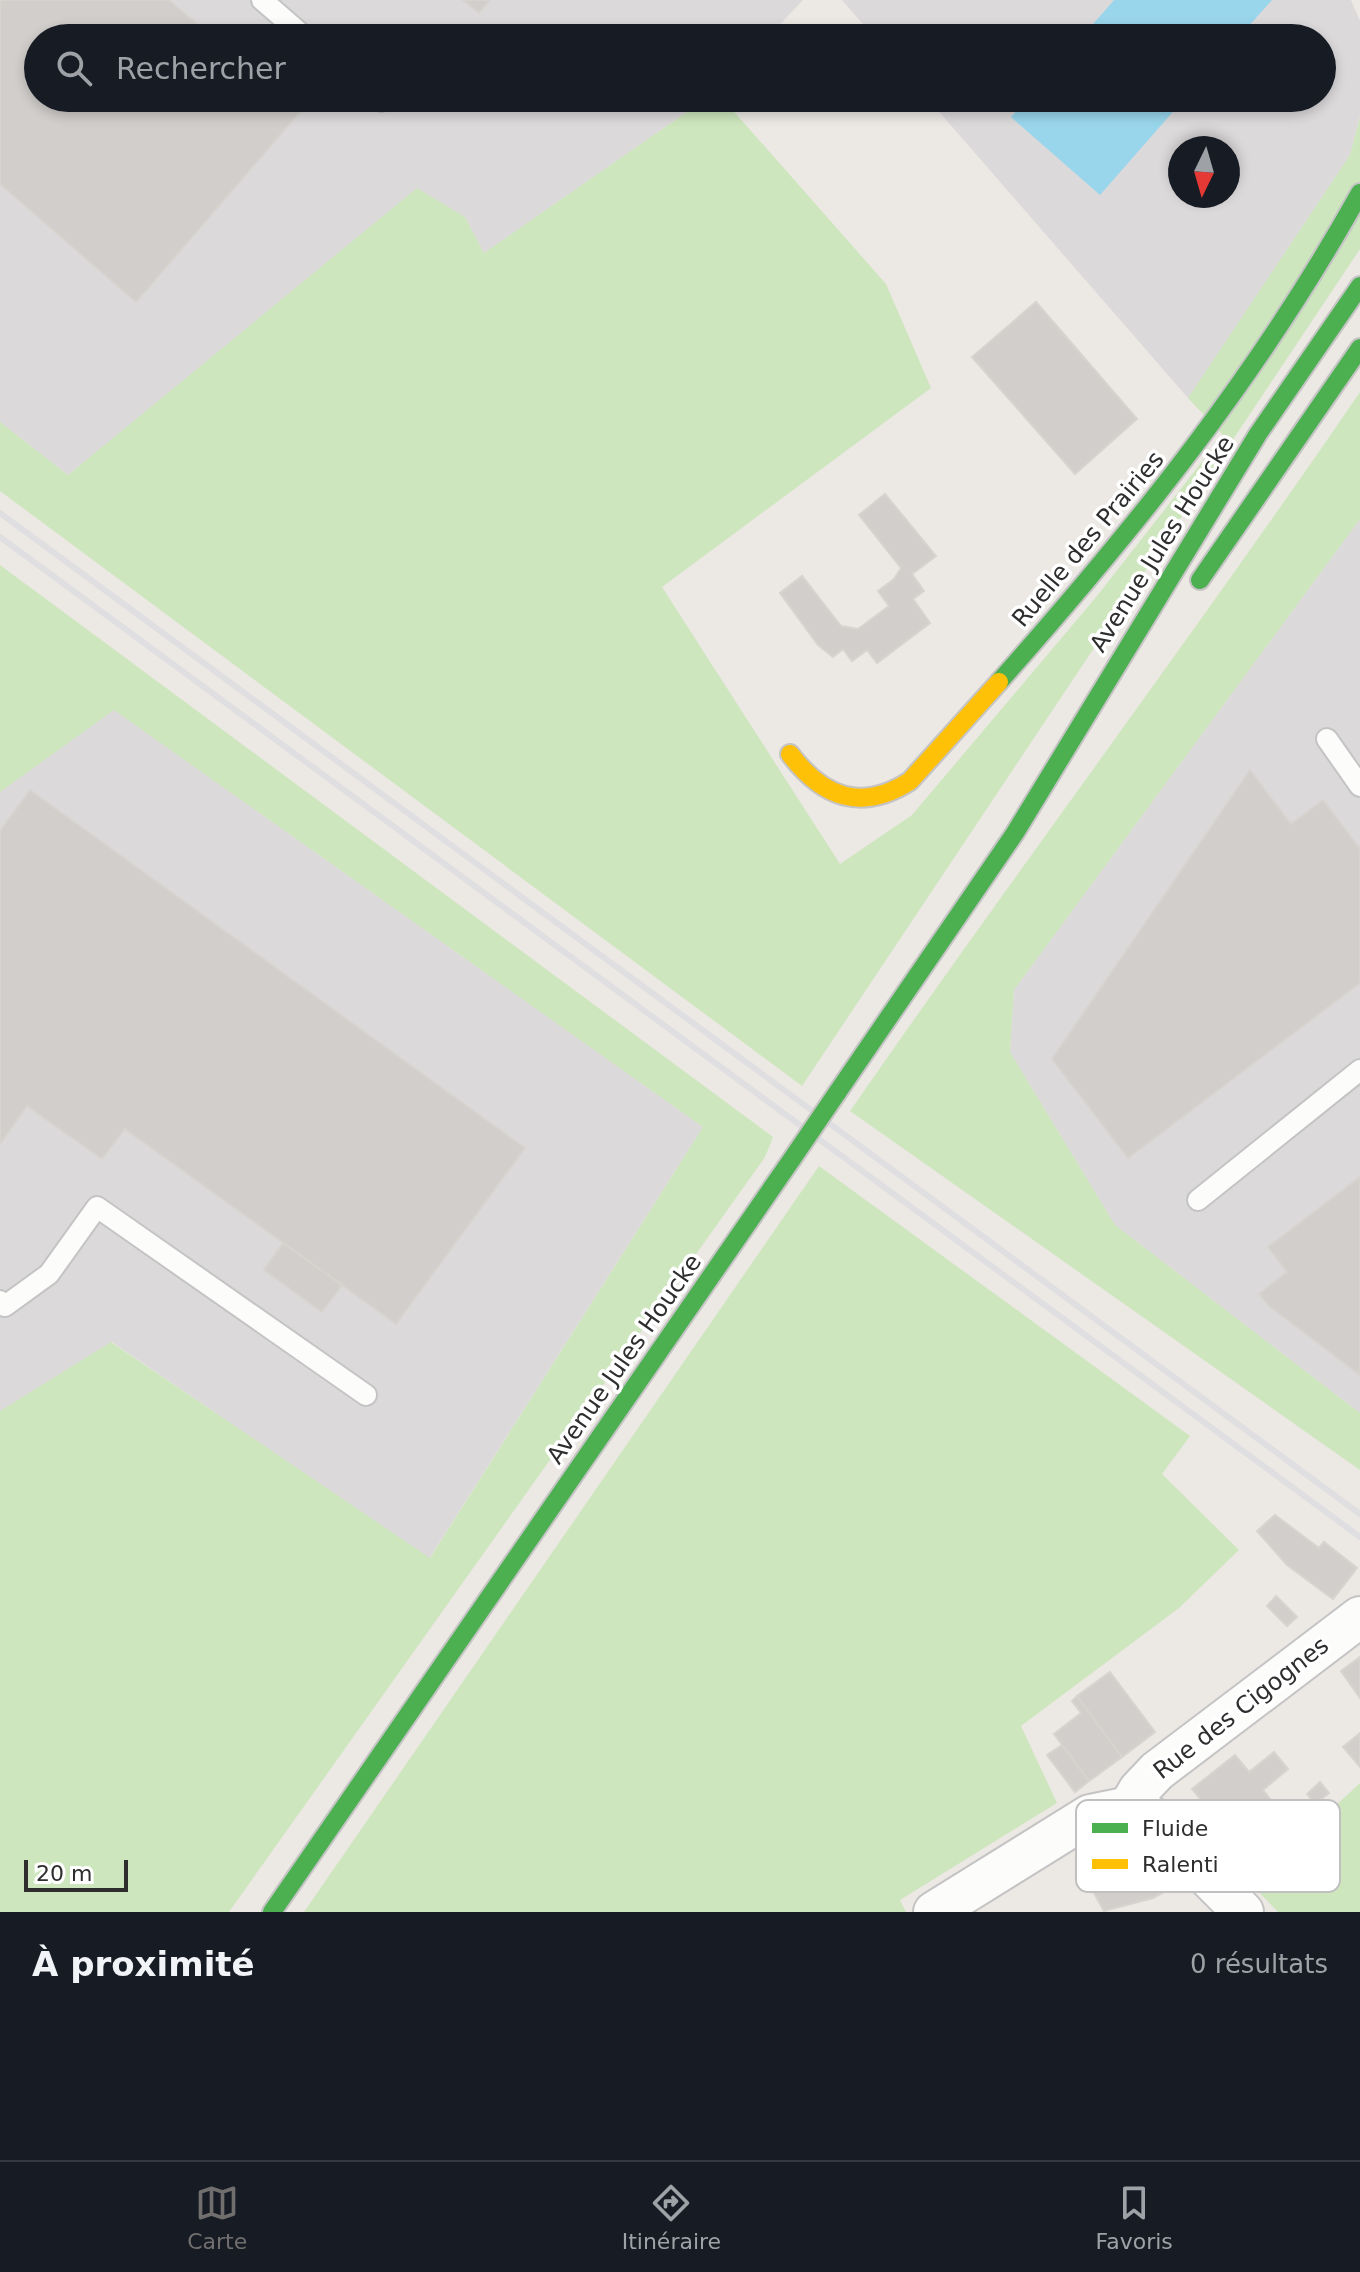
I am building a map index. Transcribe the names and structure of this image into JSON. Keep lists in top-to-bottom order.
{
  "streets": {
    "main road": ["Ruelle des Prairies", "Avenue Jules Houcke"],
    "street": ["Rue des Cigognes"]
  },
  "legend": ["Fluide", "Ralenti"],
  "scale_bar": "20 m",
  "north": "bottom",
  "page": {
    "search": "Rechercher",
    "scale": "20 m",
    "heading": ["À proximité", "0 résultats"],
    "nav": ["Carte", "Itinéraire", "Favoris"]
  }
}
